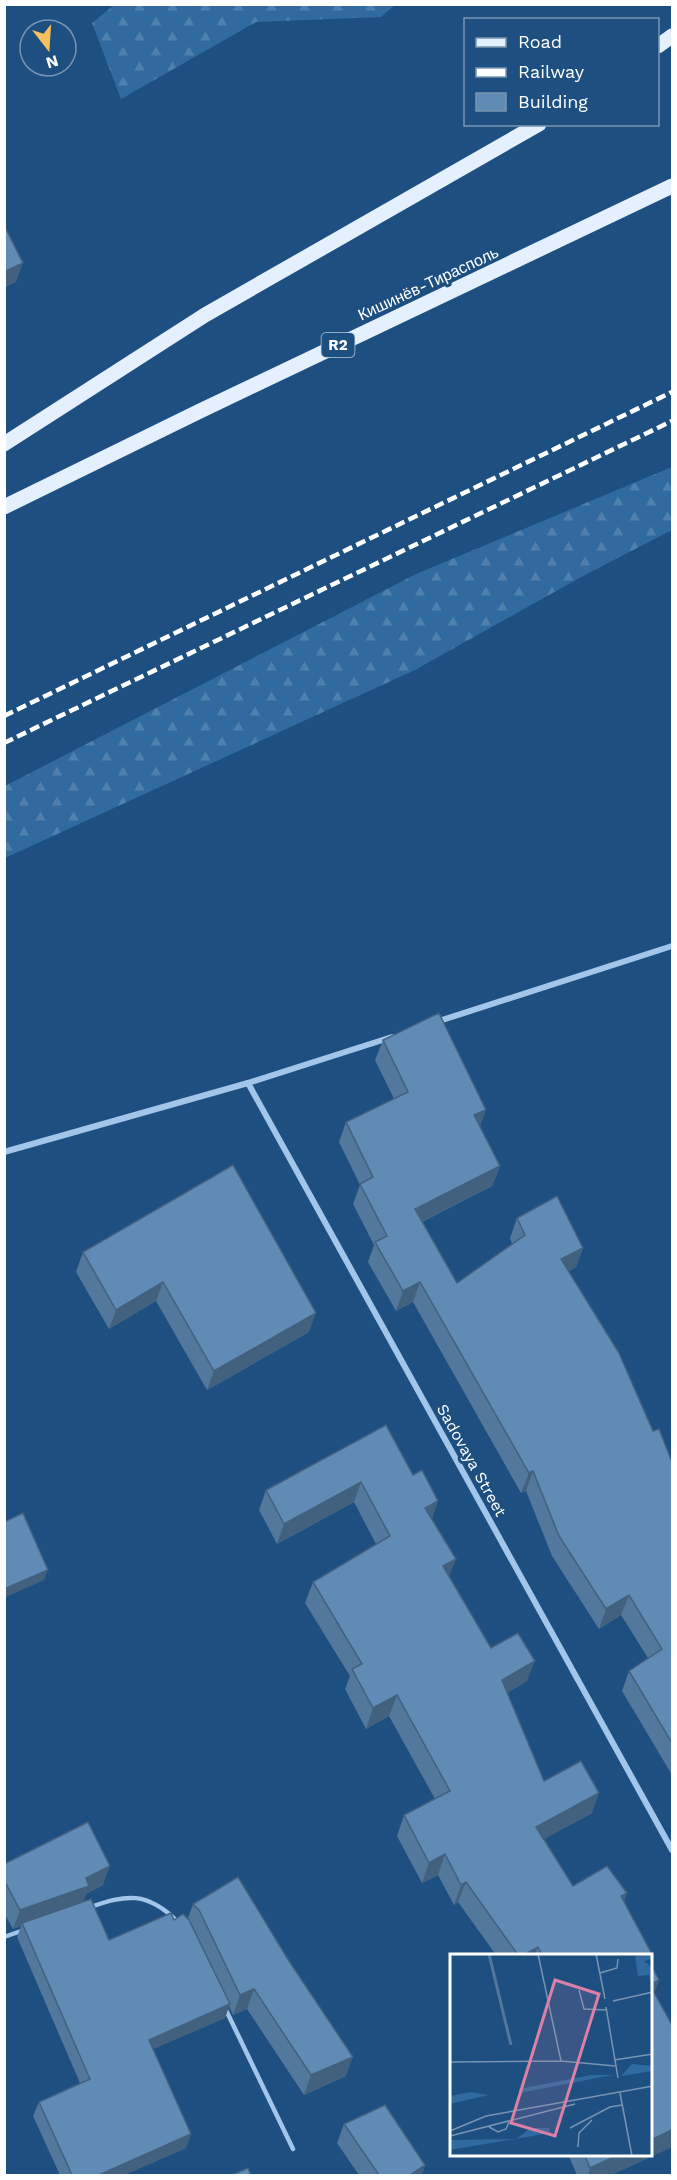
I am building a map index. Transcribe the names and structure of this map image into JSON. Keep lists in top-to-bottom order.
{
  "streets": {
    "main road": ["Кишинёв-Тирасполь", "R2"],
    "street": ["Sadovaya Street"]
  },
  "legend": ["Road", "Railway", "Building"],
  "north": "bottom"
}
